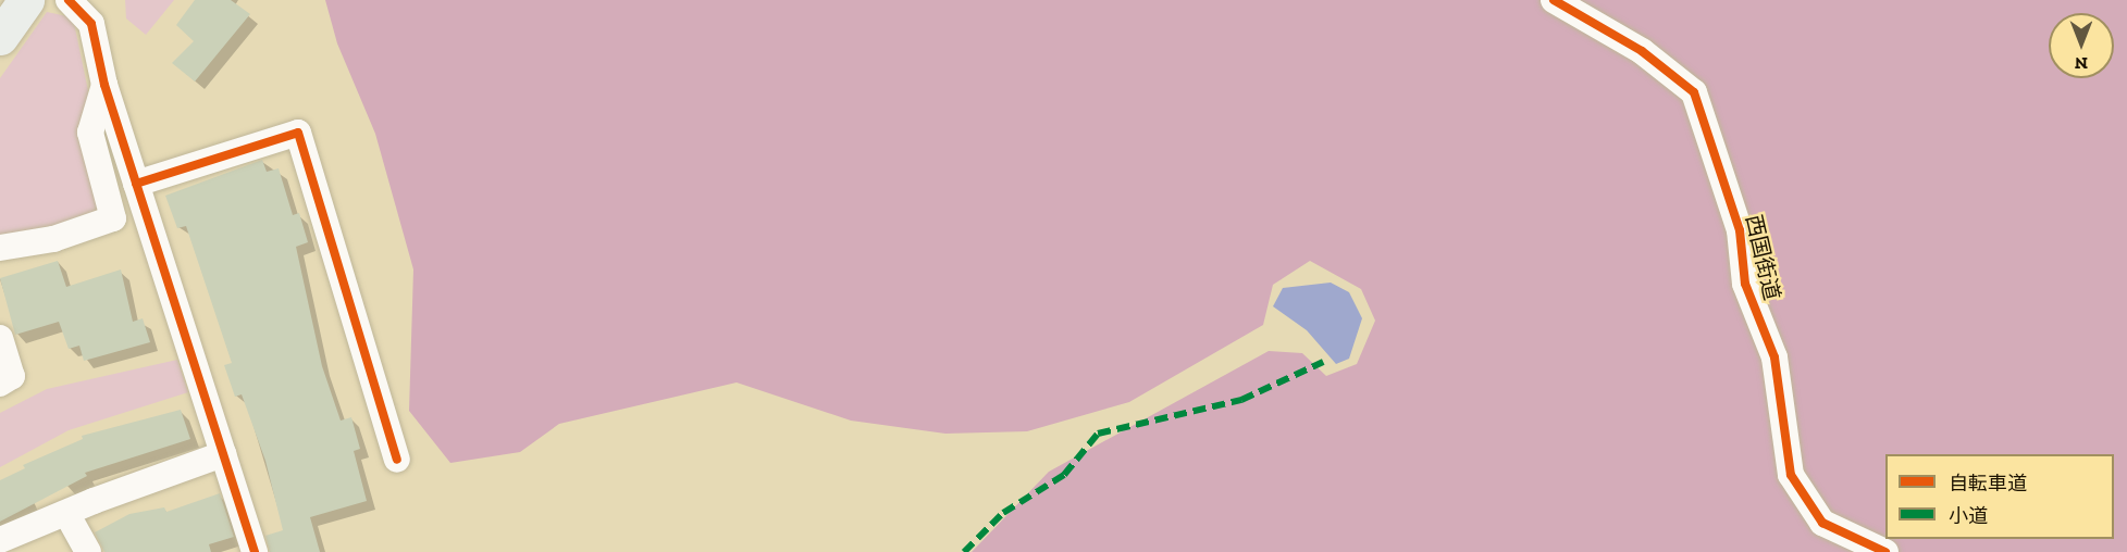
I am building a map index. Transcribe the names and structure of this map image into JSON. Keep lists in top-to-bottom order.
{
  "streets": {
    "street": ["西国街道"]
  },
  "legend": ["自転車道", "小道"],
  "north": "bottom"
}
